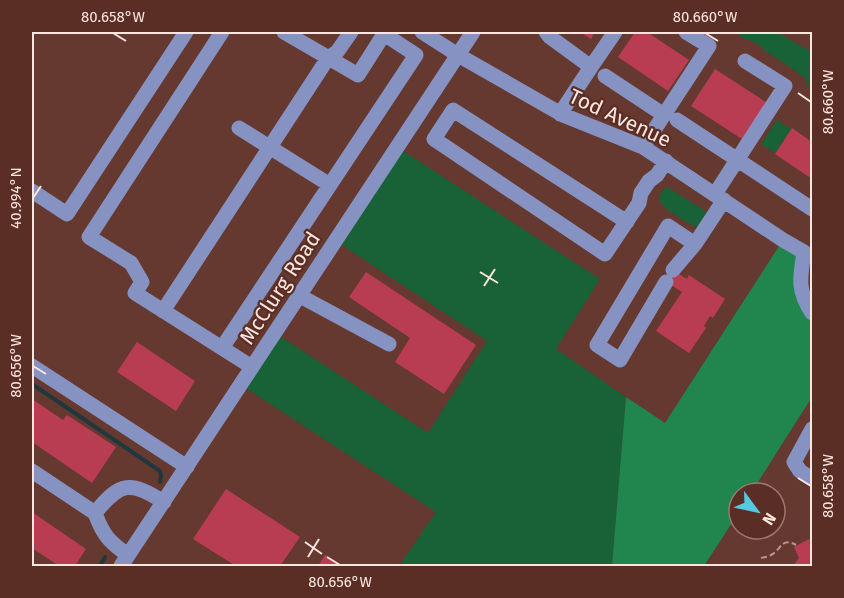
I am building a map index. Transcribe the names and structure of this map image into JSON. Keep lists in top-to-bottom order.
{
  "streets": {
    "street": ["Tod Avenue", "McClurg Road"]
  },
  "crossings": [
    ["Tod Avenue", "McClurg Road"]
  ],
  "north": "bottom right",
  "coordinates": [
    "80.658°W",
    "80.660°W",
    "40.994°N",
    "80.656°W"
  ]
}
